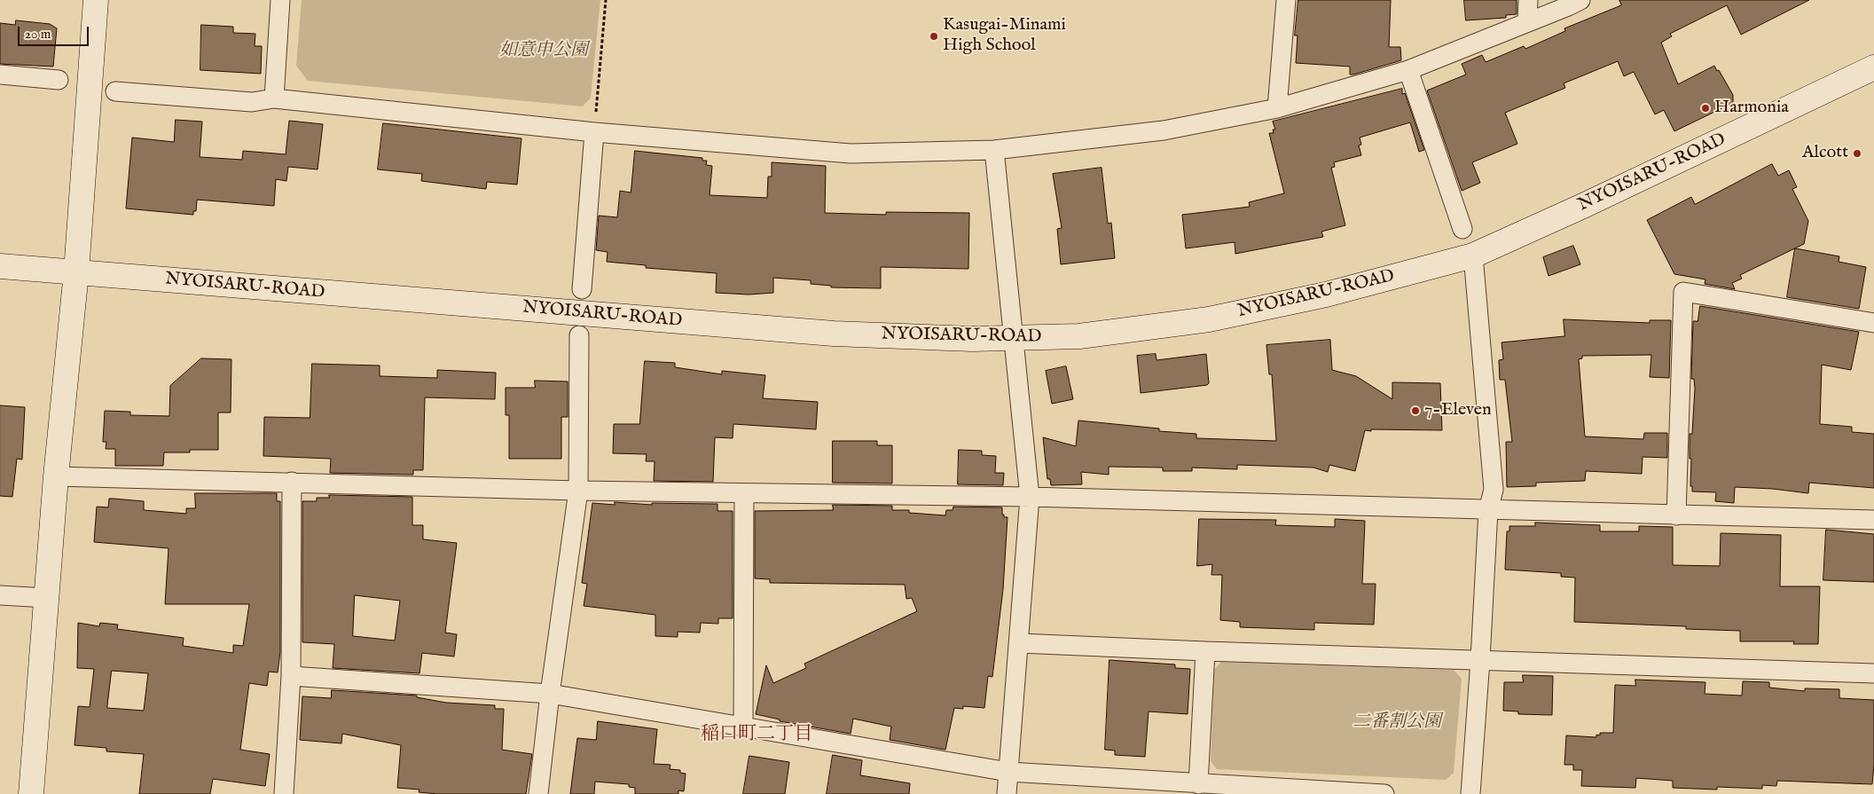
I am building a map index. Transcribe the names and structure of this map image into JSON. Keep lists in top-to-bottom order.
{
  "streets": {
    "street": ["NYOISARU-ROAD"]
  },
  "districts": ["稲口町二丁目"],
  "parks": ["如意申公園", "二番割公園"],
  "places": [
    "Kasugai-Minami High School",
    "Harmonia",
    "Alcott",
    "7-Eleven"
  ],
  "scale_bar": "20 m"
}
